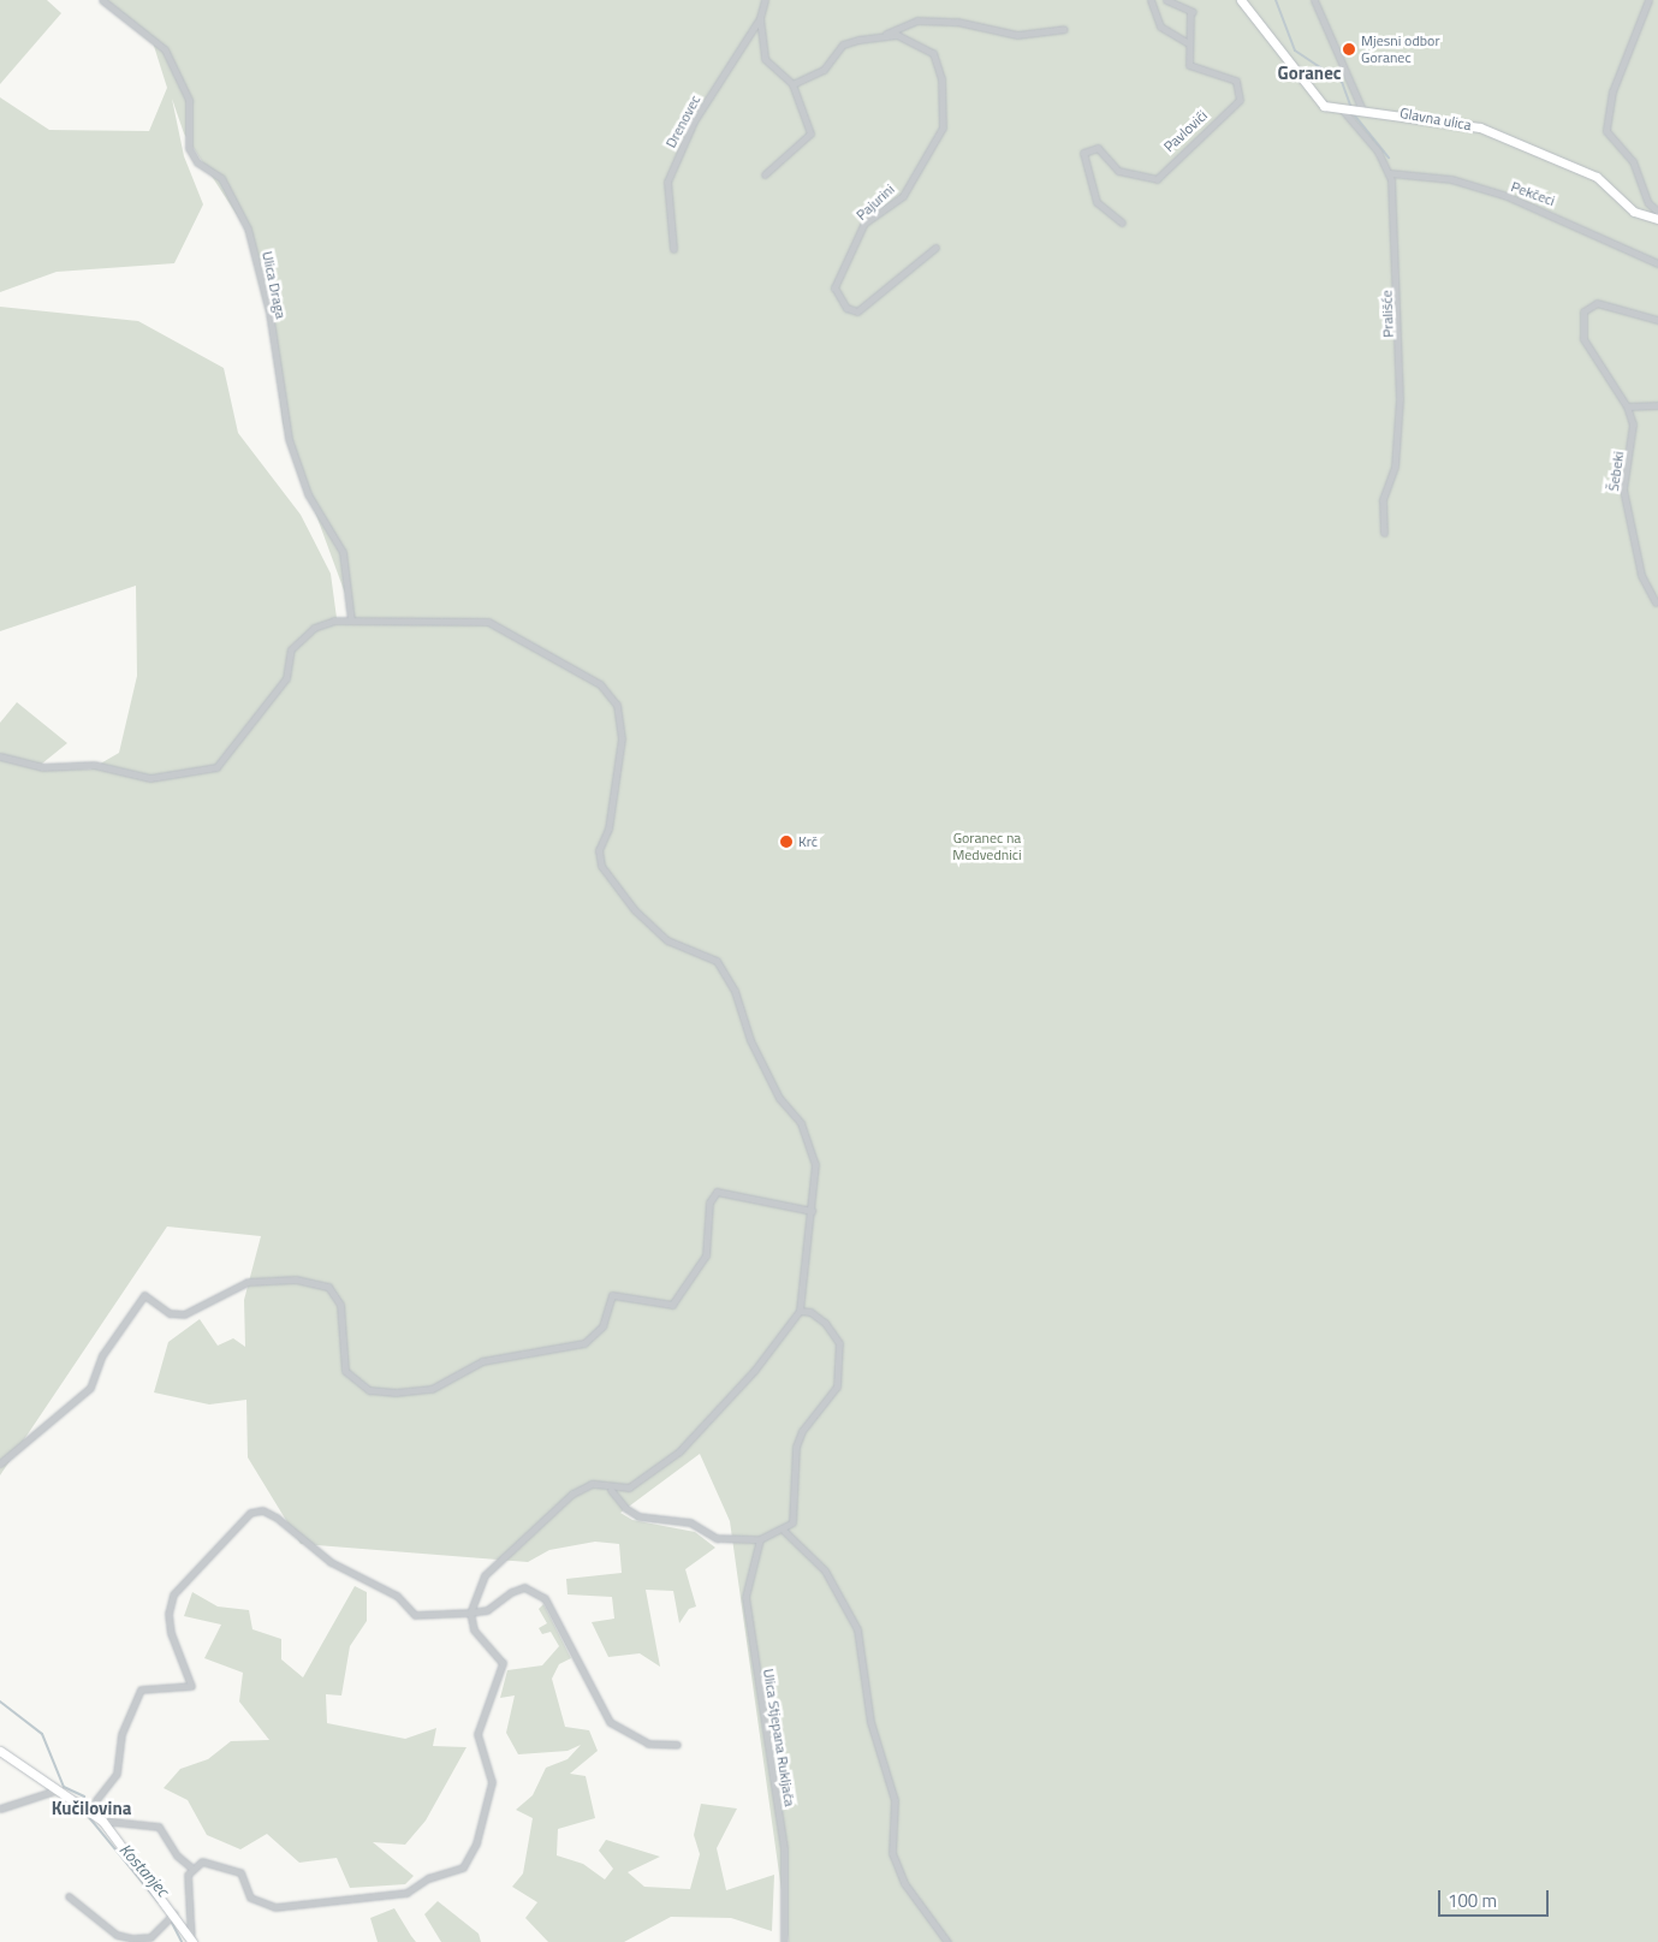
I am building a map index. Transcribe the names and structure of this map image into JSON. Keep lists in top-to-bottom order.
{
  "streets": {
    "street": [
      "Glavna ulica",
      "Drenovec",
      "Pavlovići",
      "Pekčeci",
      "Pajurini",
      "Ulica Draga",
      "Prališće",
      "Šebeki",
      "Ulica Stjepana Rukljača"
    ]
  },
  "crossings": [
    ["Pekčeci", "Prališće"]
  ],
  "districts": ["Goranec", "Kučilovina"],
  "water": ["Kostanjec"],
  "parks": ["Goranec na Medvednici"],
  "places": ["Mjesni odbor Goranec", "Krč"],
  "scale_bar": "100 m"
}
